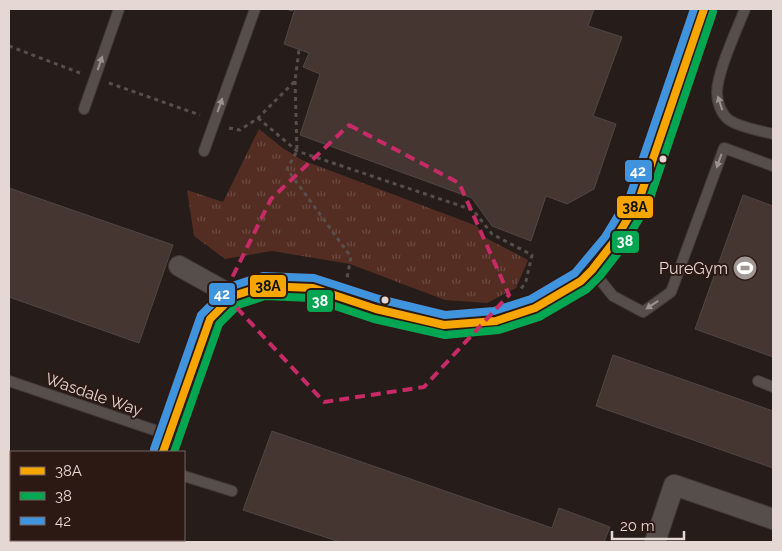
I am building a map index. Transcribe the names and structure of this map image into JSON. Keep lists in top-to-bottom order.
{
  "streets": {
    "lane": ["Wasdale Way"]
  },
  "places": {
    "sports": ["PureGym"]
  },
  "lines": ["transit line 38A", "transit line 42", "transit line 38"],
  "legend": ["38A", "38", "42"],
  "scale_bar": "20 m"
}
